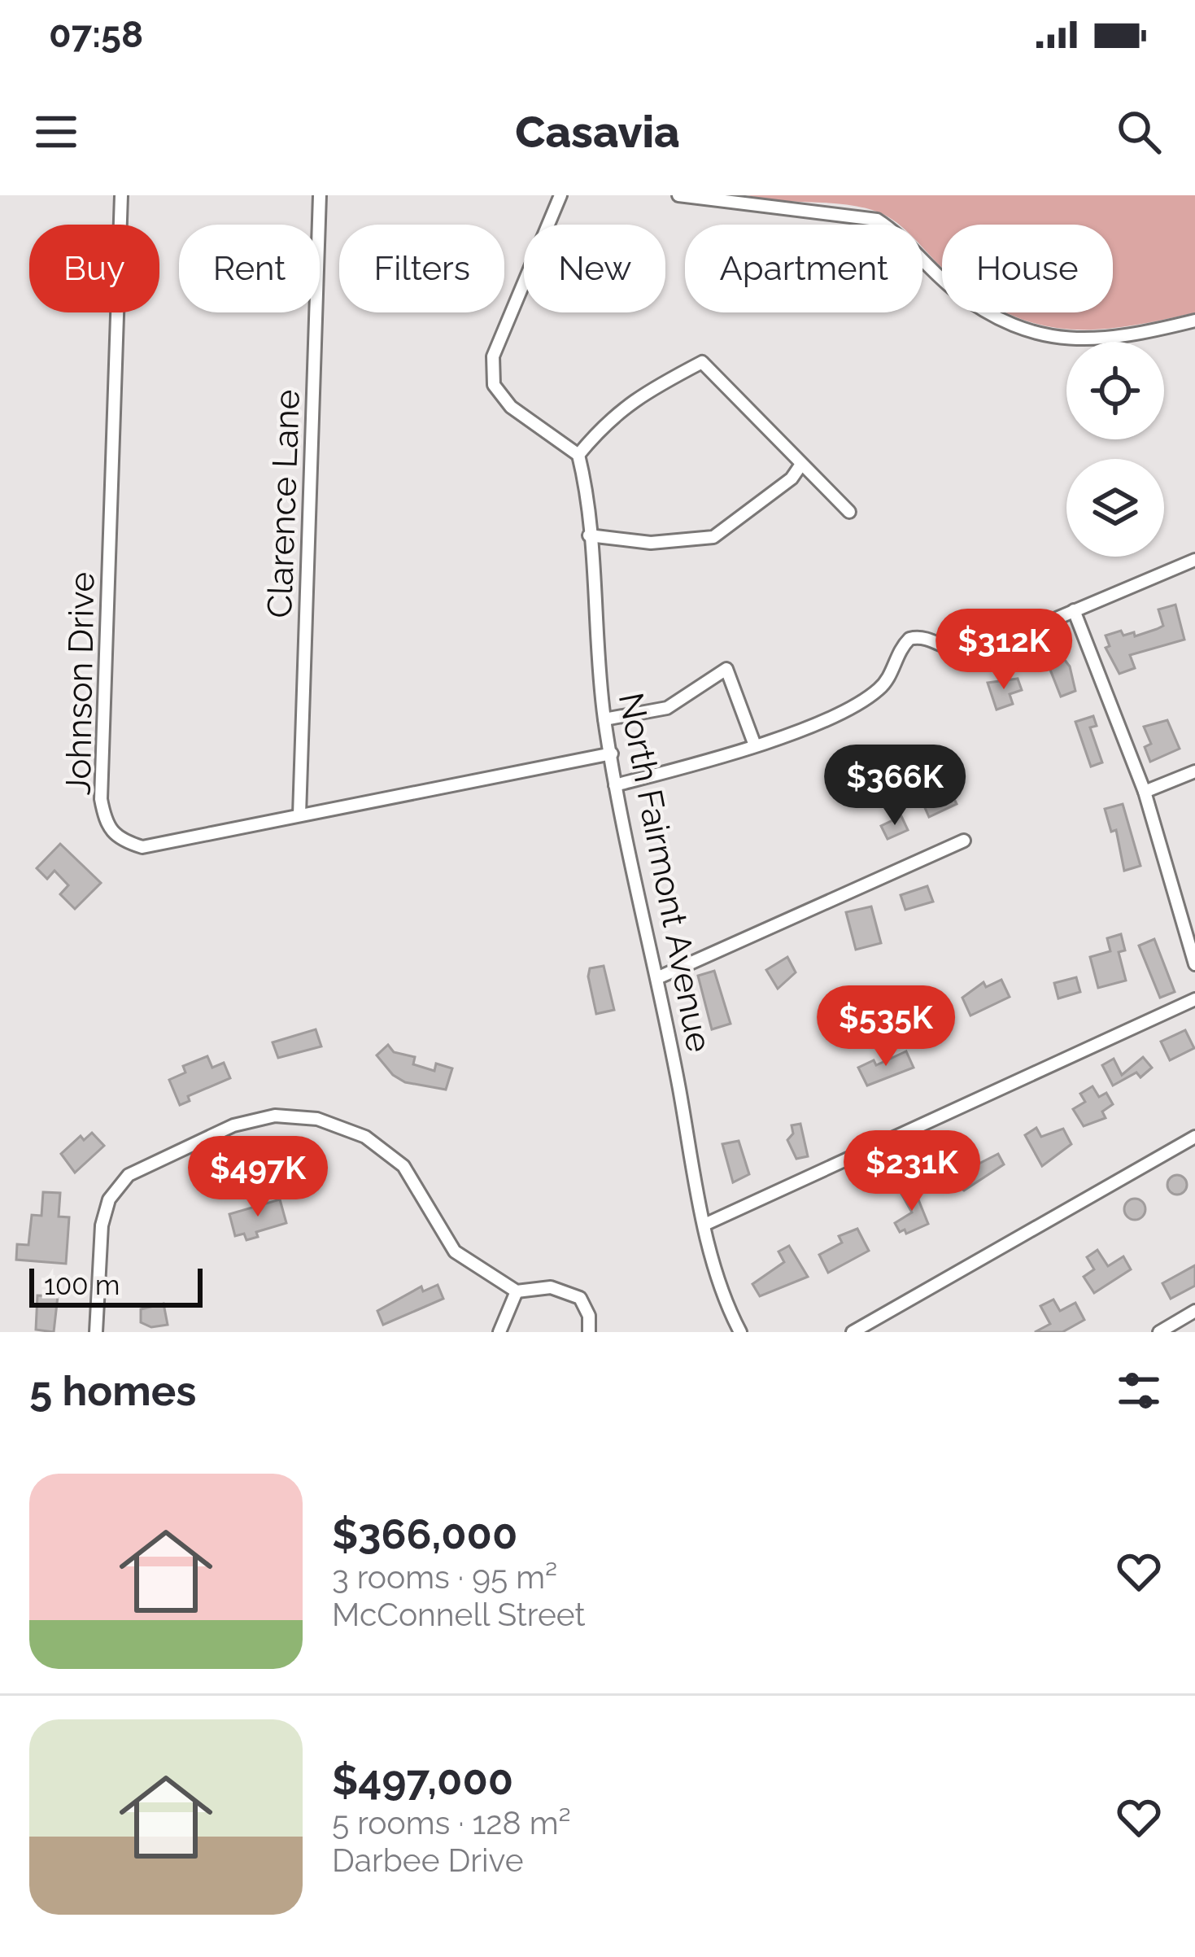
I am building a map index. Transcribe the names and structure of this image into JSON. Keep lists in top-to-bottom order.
{
  "streets": {
    "street": ["Clarence Lane", "Johnson Drive", "North Fairmont Avenue"]
  },
  "crossings": [
    ["Clarence Lane", "Johnson Drive"],
    ["Johnson Drive", "North Fairmont Avenue"]
  ],
  "scale_bar": "100 m",
  "page": {
    "status": "07:58",
    "header": "Casavia",
    "chip": [
      "Buy",
      "Rent",
      "Filters",
      "New",
      "Apartment",
      "House"
    ],
    "price": [
      "$312K",
      "$366K",
      "$535K",
      "$231K",
      "$497K"
    ],
    "scale": "100 m",
    "heading": "5 homes",
    "list": [
      {
        "name": "$366,000",
        "note": "3 rooms · 95 m² · McConnell Street"
      },
      {
        "name": "$497,000",
        "note": "5 rooms · 128 m² · Darbee Drive"
      }
    ]
  }
}
